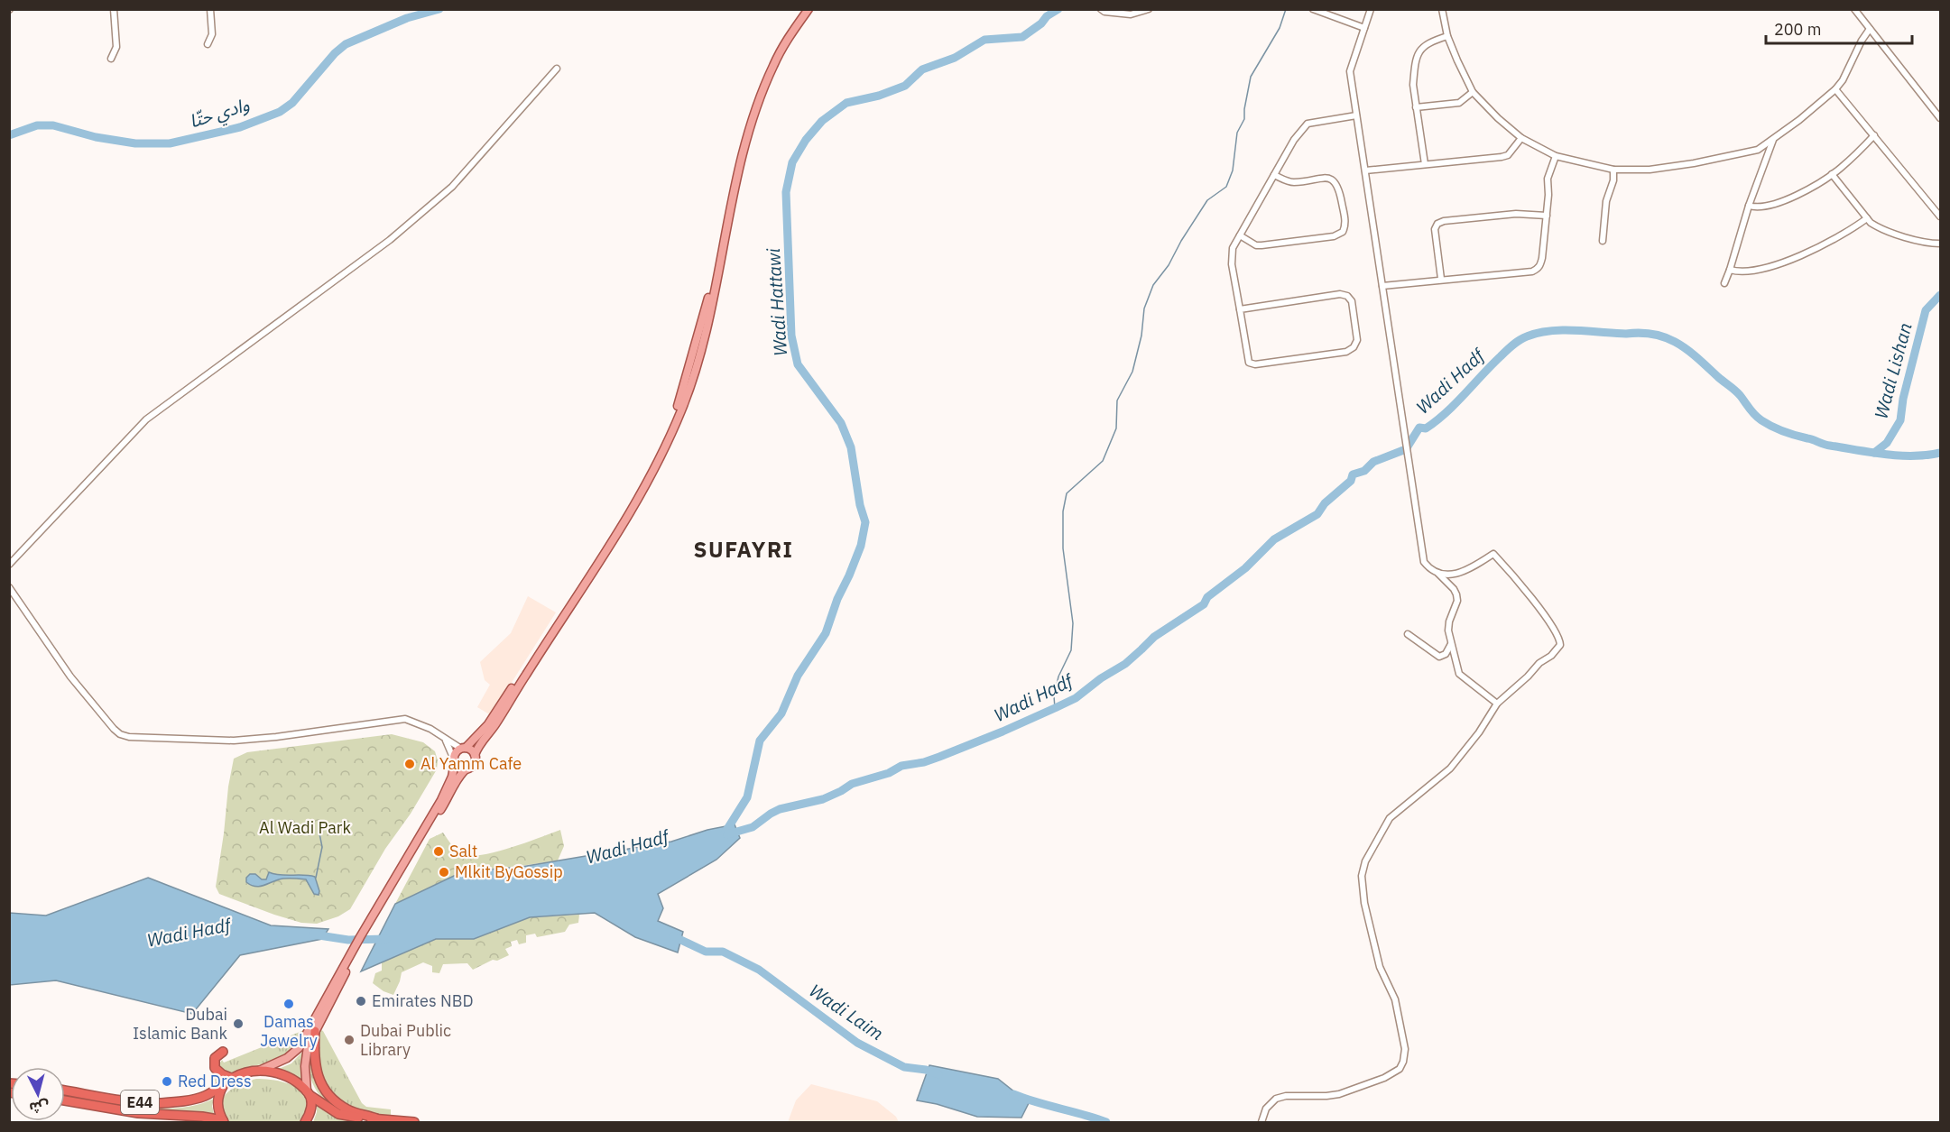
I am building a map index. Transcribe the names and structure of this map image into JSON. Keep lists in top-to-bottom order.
{
  "streets": {
    "highway": ["E44"]
  },
  "districts": ["SUFAYRI"],
  "water": [
    "وادي حتّا",
    "Wadi Hattawi",
    "Wadi Lishan",
    "Wadi Hadf",
    "Wadi Laim"
  ],
  "parks": ["Al Wadi Park"],
  "places": [
    "Al Yamm Cafe",
    "Salt",
    "Mlkit ByGossip",
    "Emirates NBD",
    "Damas Jewelry",
    "Dubai Islamic Bank",
    "Dubai Public Library",
    "Red Dress"
  ],
  "scale_bar": "200 m",
  "north": "bottom"
}
